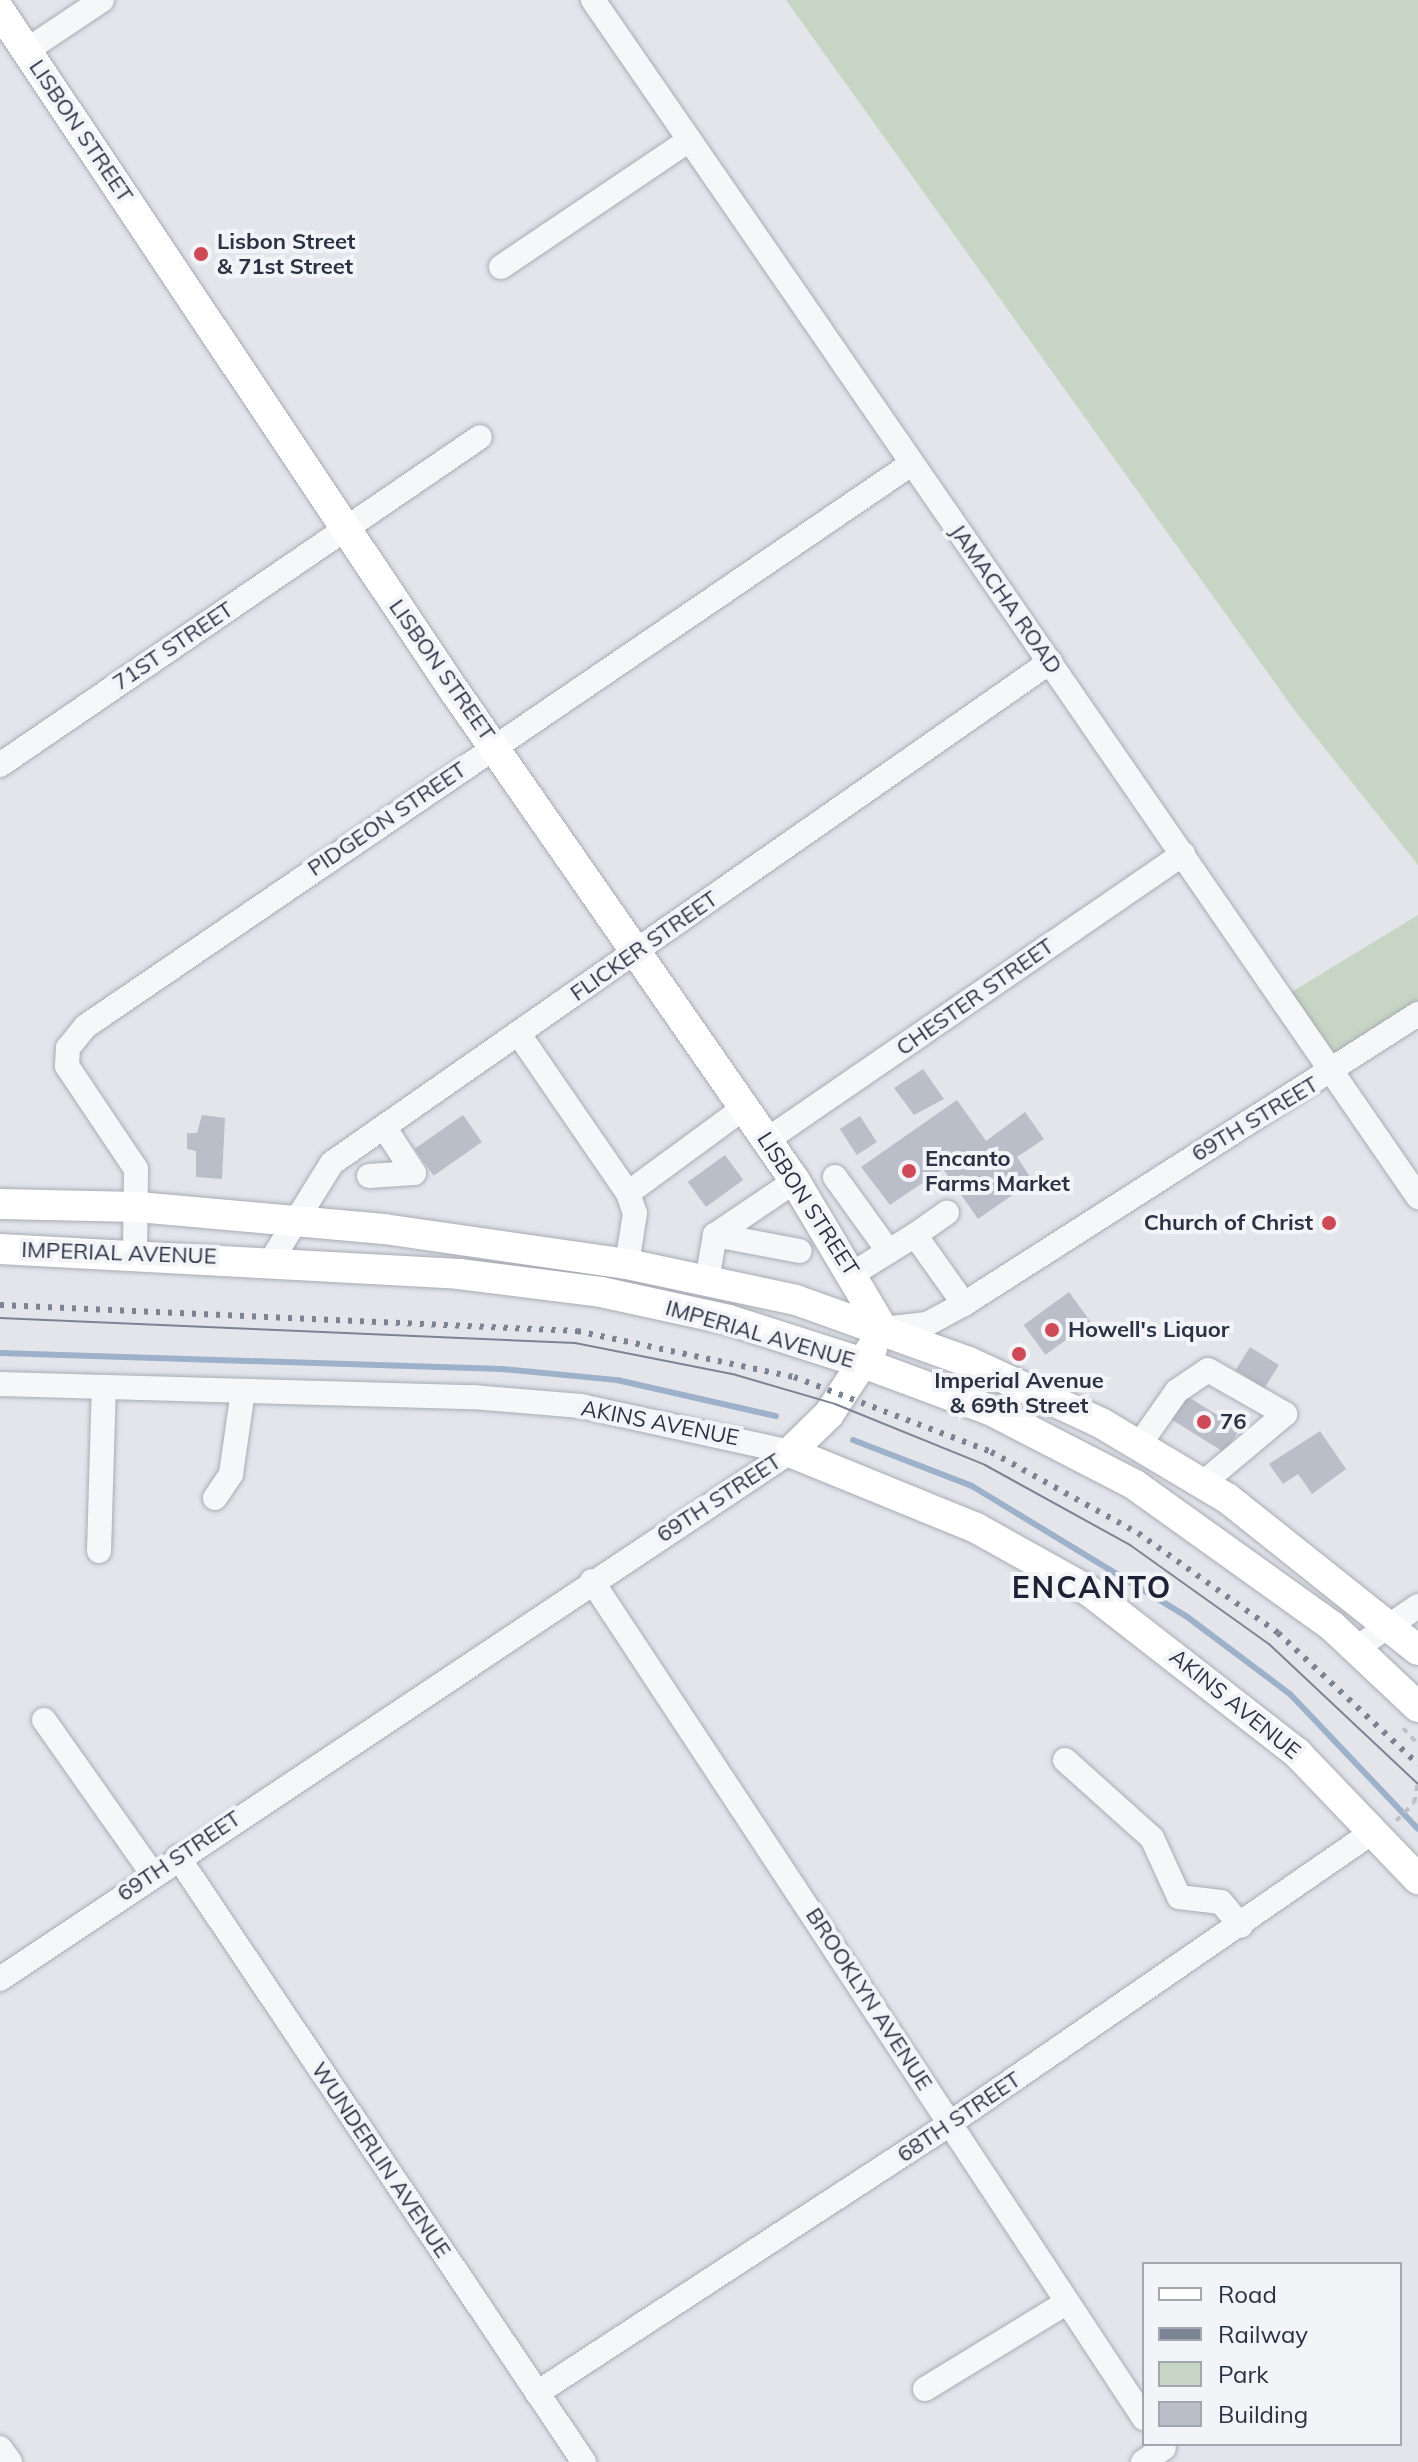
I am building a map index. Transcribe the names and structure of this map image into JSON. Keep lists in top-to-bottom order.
{
  "streets": {
    "main road": [
      "LISBON STREET",
      "69TH STREET",
      "IMPERIAL AVENUE",
      "AKINS AVENUE"
    ],
    "street": [
      "JAMACHA ROAD",
      "71ST STREET",
      "PIDGEON STREET",
      "FLICKER STREET",
      "CHESTER STREET",
      "BROOKLYN AVENUE",
      "68TH STREET",
      "WUNDERLIN AVENUE"
    ]
  },
  "crossings": [
    ["LISBON STREET", "71ST STREET"],
    ["LISBON STREET", "PIDGEON STREET"],
    ["LISBON STREET", "FLICKER STREET"],
    ["LISBON STREET", "CHESTER STREET"],
    ["LISBON STREET", "69TH STREET"],
    ["LISBON STREET", "IMPERIAL AVENUE"],
    ["JAMACHA ROAD", "PIDGEON STREET"],
    ["JAMACHA ROAD", "FLICKER STREET"],
    ["JAMACHA ROAD", "CHESTER STREET"],
    ["JAMACHA ROAD", "69TH STREET"],
    ["PIDGEON STREET", "IMPERIAL AVENUE"],
    ["FLICKER STREET", "IMPERIAL AVENUE"],
    ["69TH STREET", "IMPERIAL AVENUE"],
    ["69TH STREET", "AKINS AVENUE"],
    ["69TH STREET", "BROOKLYN AVENUE"],
    ["69TH STREET", "WUNDERLIN AVENUE"],
    ["AKINS AVENUE", "68TH STREET"],
    ["BROOKLYN AVENUE", "68TH STREET"],
    ["68TH STREET", "WUNDERLIN AVENUE"]
  ],
  "districts": ["ENCANTO"],
  "places": [
    "Lisbon Street & 71st Street",
    "Encanto Farms Market",
    "Church of Christ",
    "Howell's Liquor",
    "Imperial Avenue & 69th Street",
    "76"
  ],
  "legend": [
    "Road",
    "Railway",
    "Park",
    "Building"
  ]
}
